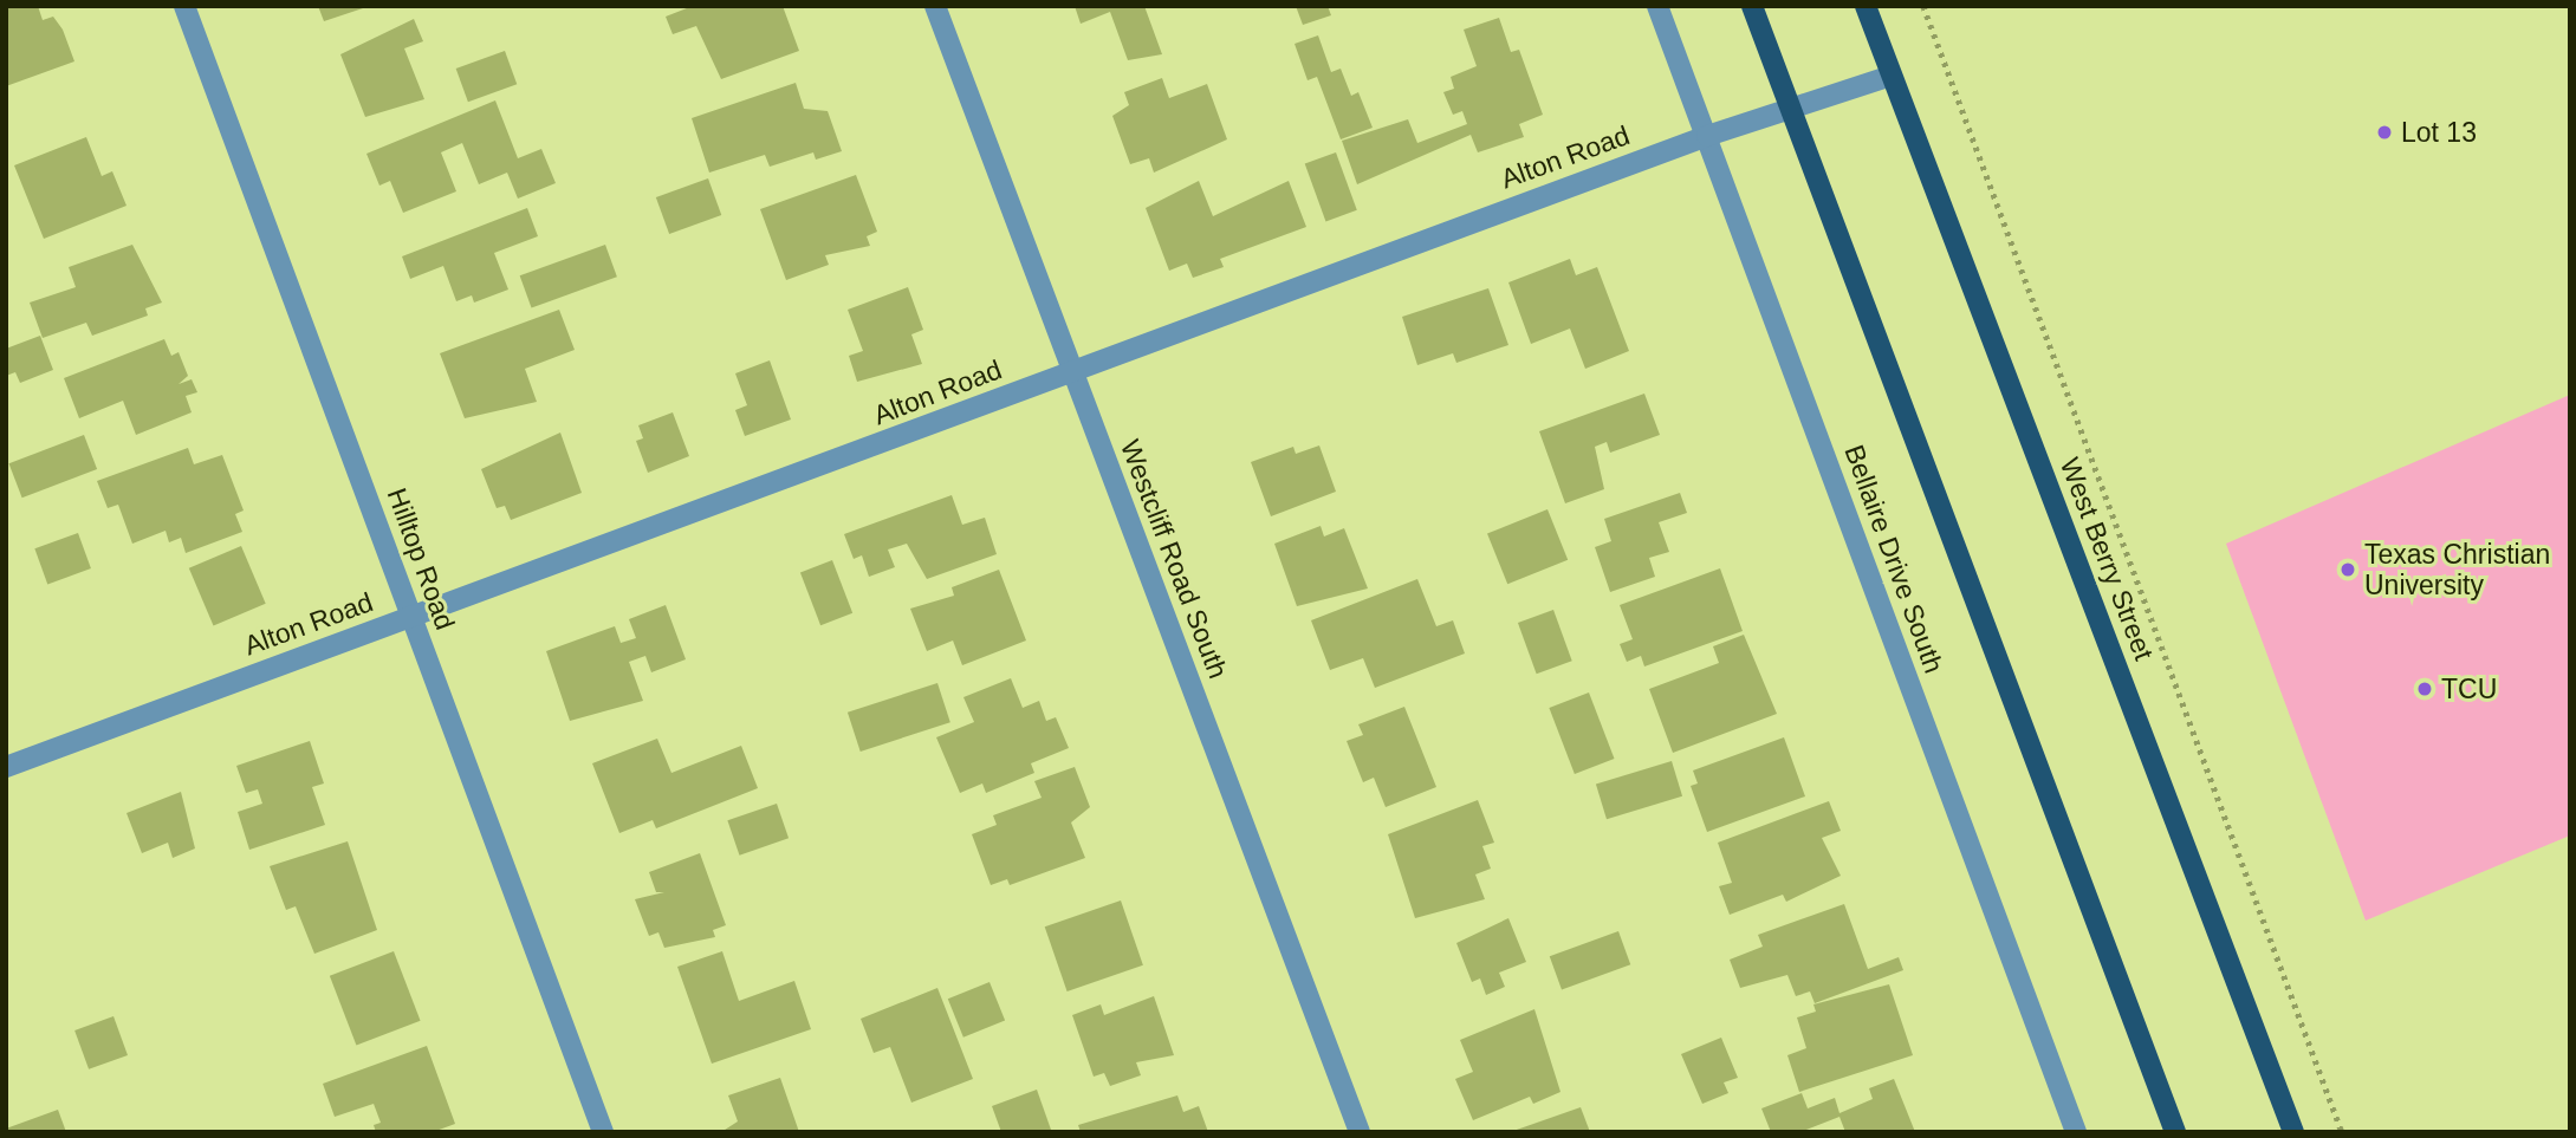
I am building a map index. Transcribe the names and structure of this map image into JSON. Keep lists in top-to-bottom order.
{
  "streets": {
    "main road": ["West Berry Street"],
    "street": [
      "Alton Road",
      "Hilltop Road",
      "Westcliff Road South",
      "Bellaire Drive South"
    ]
  },
  "crossings": [
    ["Alton Road", "Hilltop Road"],
    ["Alton Road", "Westcliff Road South"],
    ["Alton Road", "Bellaire Drive South"],
    ["Alton Road", "West Berry Street"]
  ],
  "places": ["Lot 13", "Texas Christian University", "TCU"]
}
